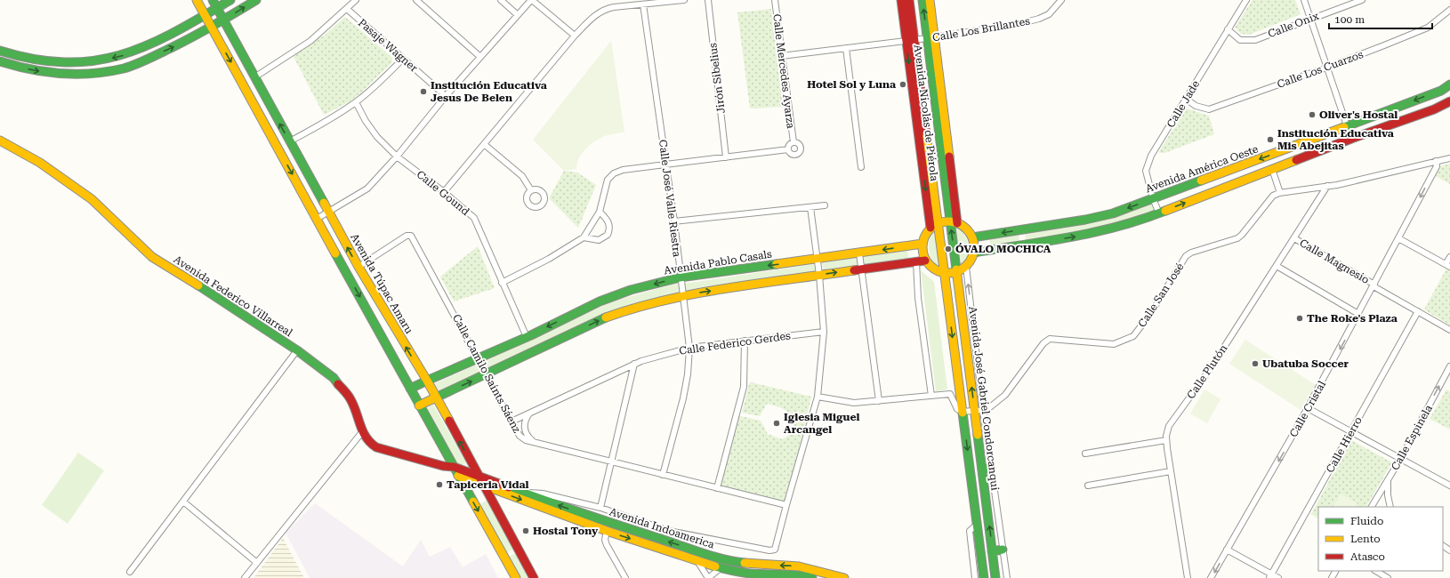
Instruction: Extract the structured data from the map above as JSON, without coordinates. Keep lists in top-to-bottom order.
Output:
{
  "streets": {
    "main road": [
      "Avenida Nicolás de Piérola",
      "Avenida América Oeste",
      "Avenida Pablo Casals",
      "Avenida Túpac Amaru",
      "Avenida Federico Villarreal",
      "Avenida José Gabriel Condorcanqui",
      "Avenida Indoamerica"
    ],
    "street": [
      "Calle Onix",
      "Calle Los Brillantes",
      "Pasaje Wagner",
      "Calle Los Cuarzos",
      "Calle Mercedes Ayarza",
      "Jirón Sibelius",
      "Calle Jade",
      "Calle Gound",
      "Calle José Valle Riestra",
      "Calle Magnesio",
      "Calle San José",
      "Calle Federico Gerdes",
      "Calle Plutón",
      "Calle Camilo Saints Sáenz",
      "Calle Cristal",
      "Calle Espinela",
      "Calle Hierro"
    ]
  },
  "crossings": [
    ["Calle Onix", "Calle Jade"],
    ["Calle Los Brillantes", "Calle Mercedes Ayarza"],
    ["Calle Los Brillantes", "Avenida Nicolás de Piérola"],
    ["Calle Los Cuarzos", "Calle Jade"],
    ["Calle Jade", "Avenida América Oeste"],
    ["Avenida Nicolás de Piérola", "Avenida José Gabriel Condorcanqui"],
    ["Calle Gound", "Avenida Pablo Casals"],
    ["Calle José Valle Riestra", "Avenida Pablo Casals"],
    ["Calle José Valle Riestra", "Calle Federico Gerdes"],
    ["Calle José Valle Riestra", "Calle Camilo Saints Sáenz"],
    ["Calle Magnesio", "Calle Plutón"],
    ["Calle Magnesio", "Calle Cristal"],
    ["Calle Magnesio", "Calle Hierro"],
    ["Avenida Pablo Casals", "Avenida Túpac Amaru"],
    ["Avenida Pablo Casals", "Calle Camilo Saints Sáenz"],
    ["Avenida Túpac Amaru", "Avenida Federico Villarreal"],
    ["Avenida Túpac Amaru", "Calle Camilo Saints Sáenz"],
    ["Avenida Túpac Amaru", "Avenida Indoamerica"],
    ["Calle San José", "Calle Plutón"],
    ["Calle San José", "Avenida José Gabriel Condorcanqui"],
    ["Calle San José", "Calle Cristal"],
    ["Avenida Federico Villarreal", "Avenida Indoamerica"],
    ["Calle Federico Gerdes", "Calle Camilo Saints Sáenz"]
  ],
  "one_way": ["Calle Cristal", "Calle Espinela"],
  "places": [
    "Hotel Sol y Luna",
    "Institución Educativa Jesus De Belen",
    "Oliver's Hostal",
    "Institución Educativa Mis Abejitas",
    "ÓVALO MOCHICA",
    "The Roke's Plaza",
    "Ubatuba Soccer",
    "Iglesia Miguel Arcangel",
    "Tapiceria Vidal",
    "Hostal Tony"
  ],
  "legend": ["Fluido", "Lento", "Atasco"],
  "scale_bar": "100 m"
}
